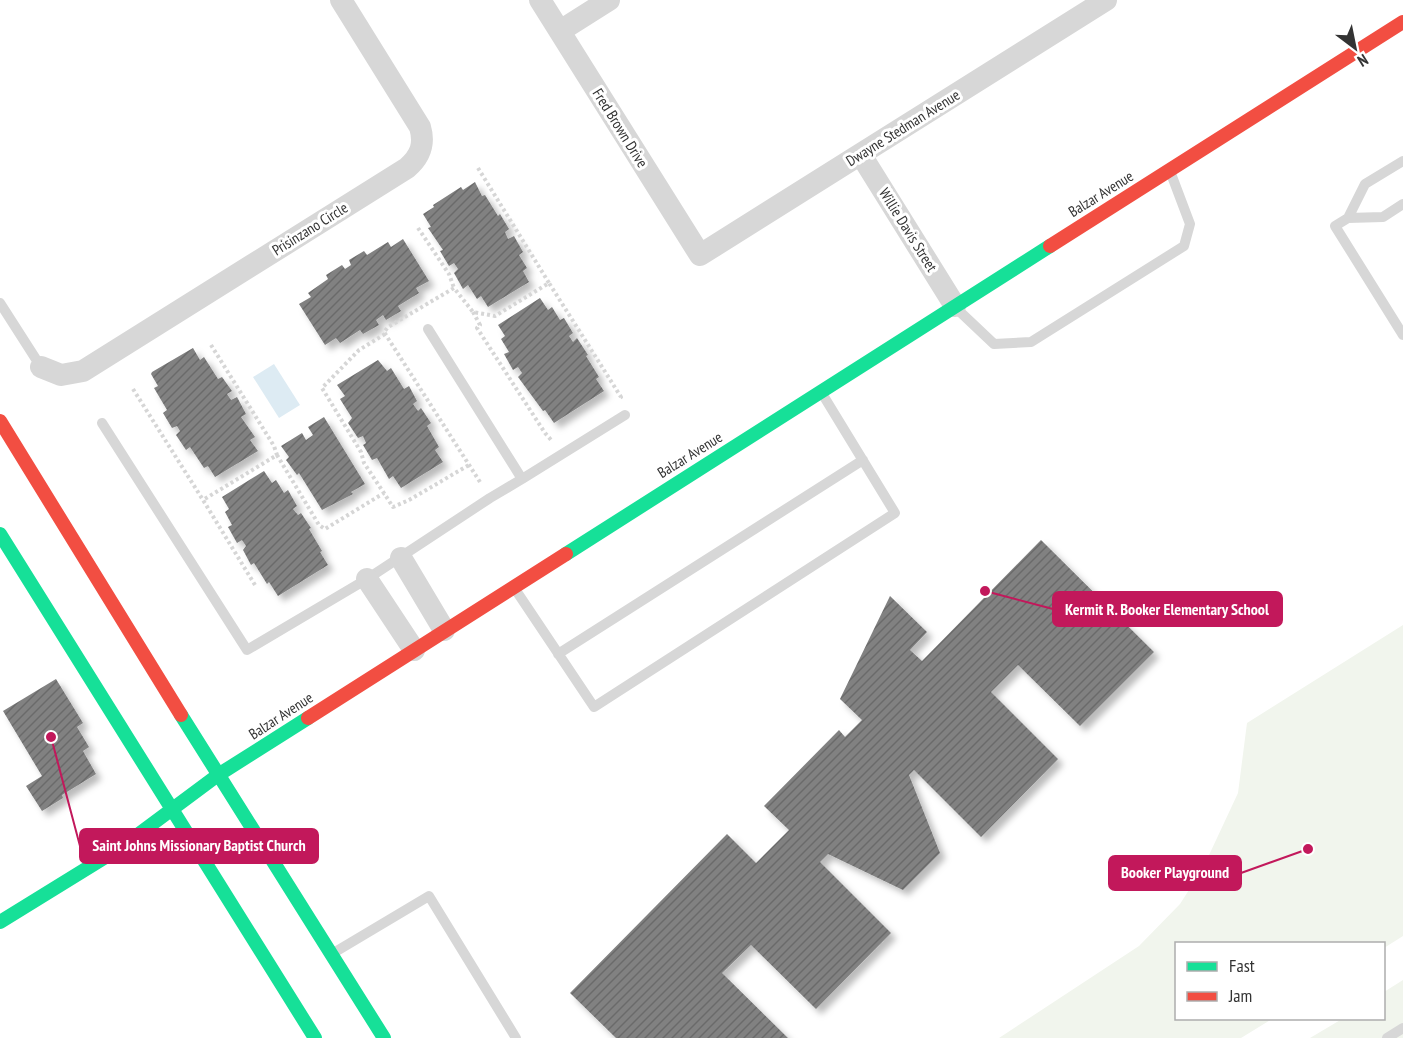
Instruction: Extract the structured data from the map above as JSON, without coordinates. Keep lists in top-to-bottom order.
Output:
{
  "streets": {
    "street": [
      "Fred Brown Drive",
      "Dwayne Stedman Avenue",
      "Balzar Avenue",
      "Prisinzano Circle",
      "Willie Davis Street"
    ]
  },
  "crossings": [
    ["Fred Brown Drive", "Dwayne Stedman Avenue"],
    ["Dwayne Stedman Avenue", "Willie Davis Street"],
    ["Balzar Avenue", "Willie Davis Street"]
  ],
  "places": ["Kermit R. Booker Elementary School", "Saint Johns Missionary Baptist Church", "Booker Playground"],
  "legend": ["Fast", "Jam"],
  "north": "bottom right"
}
